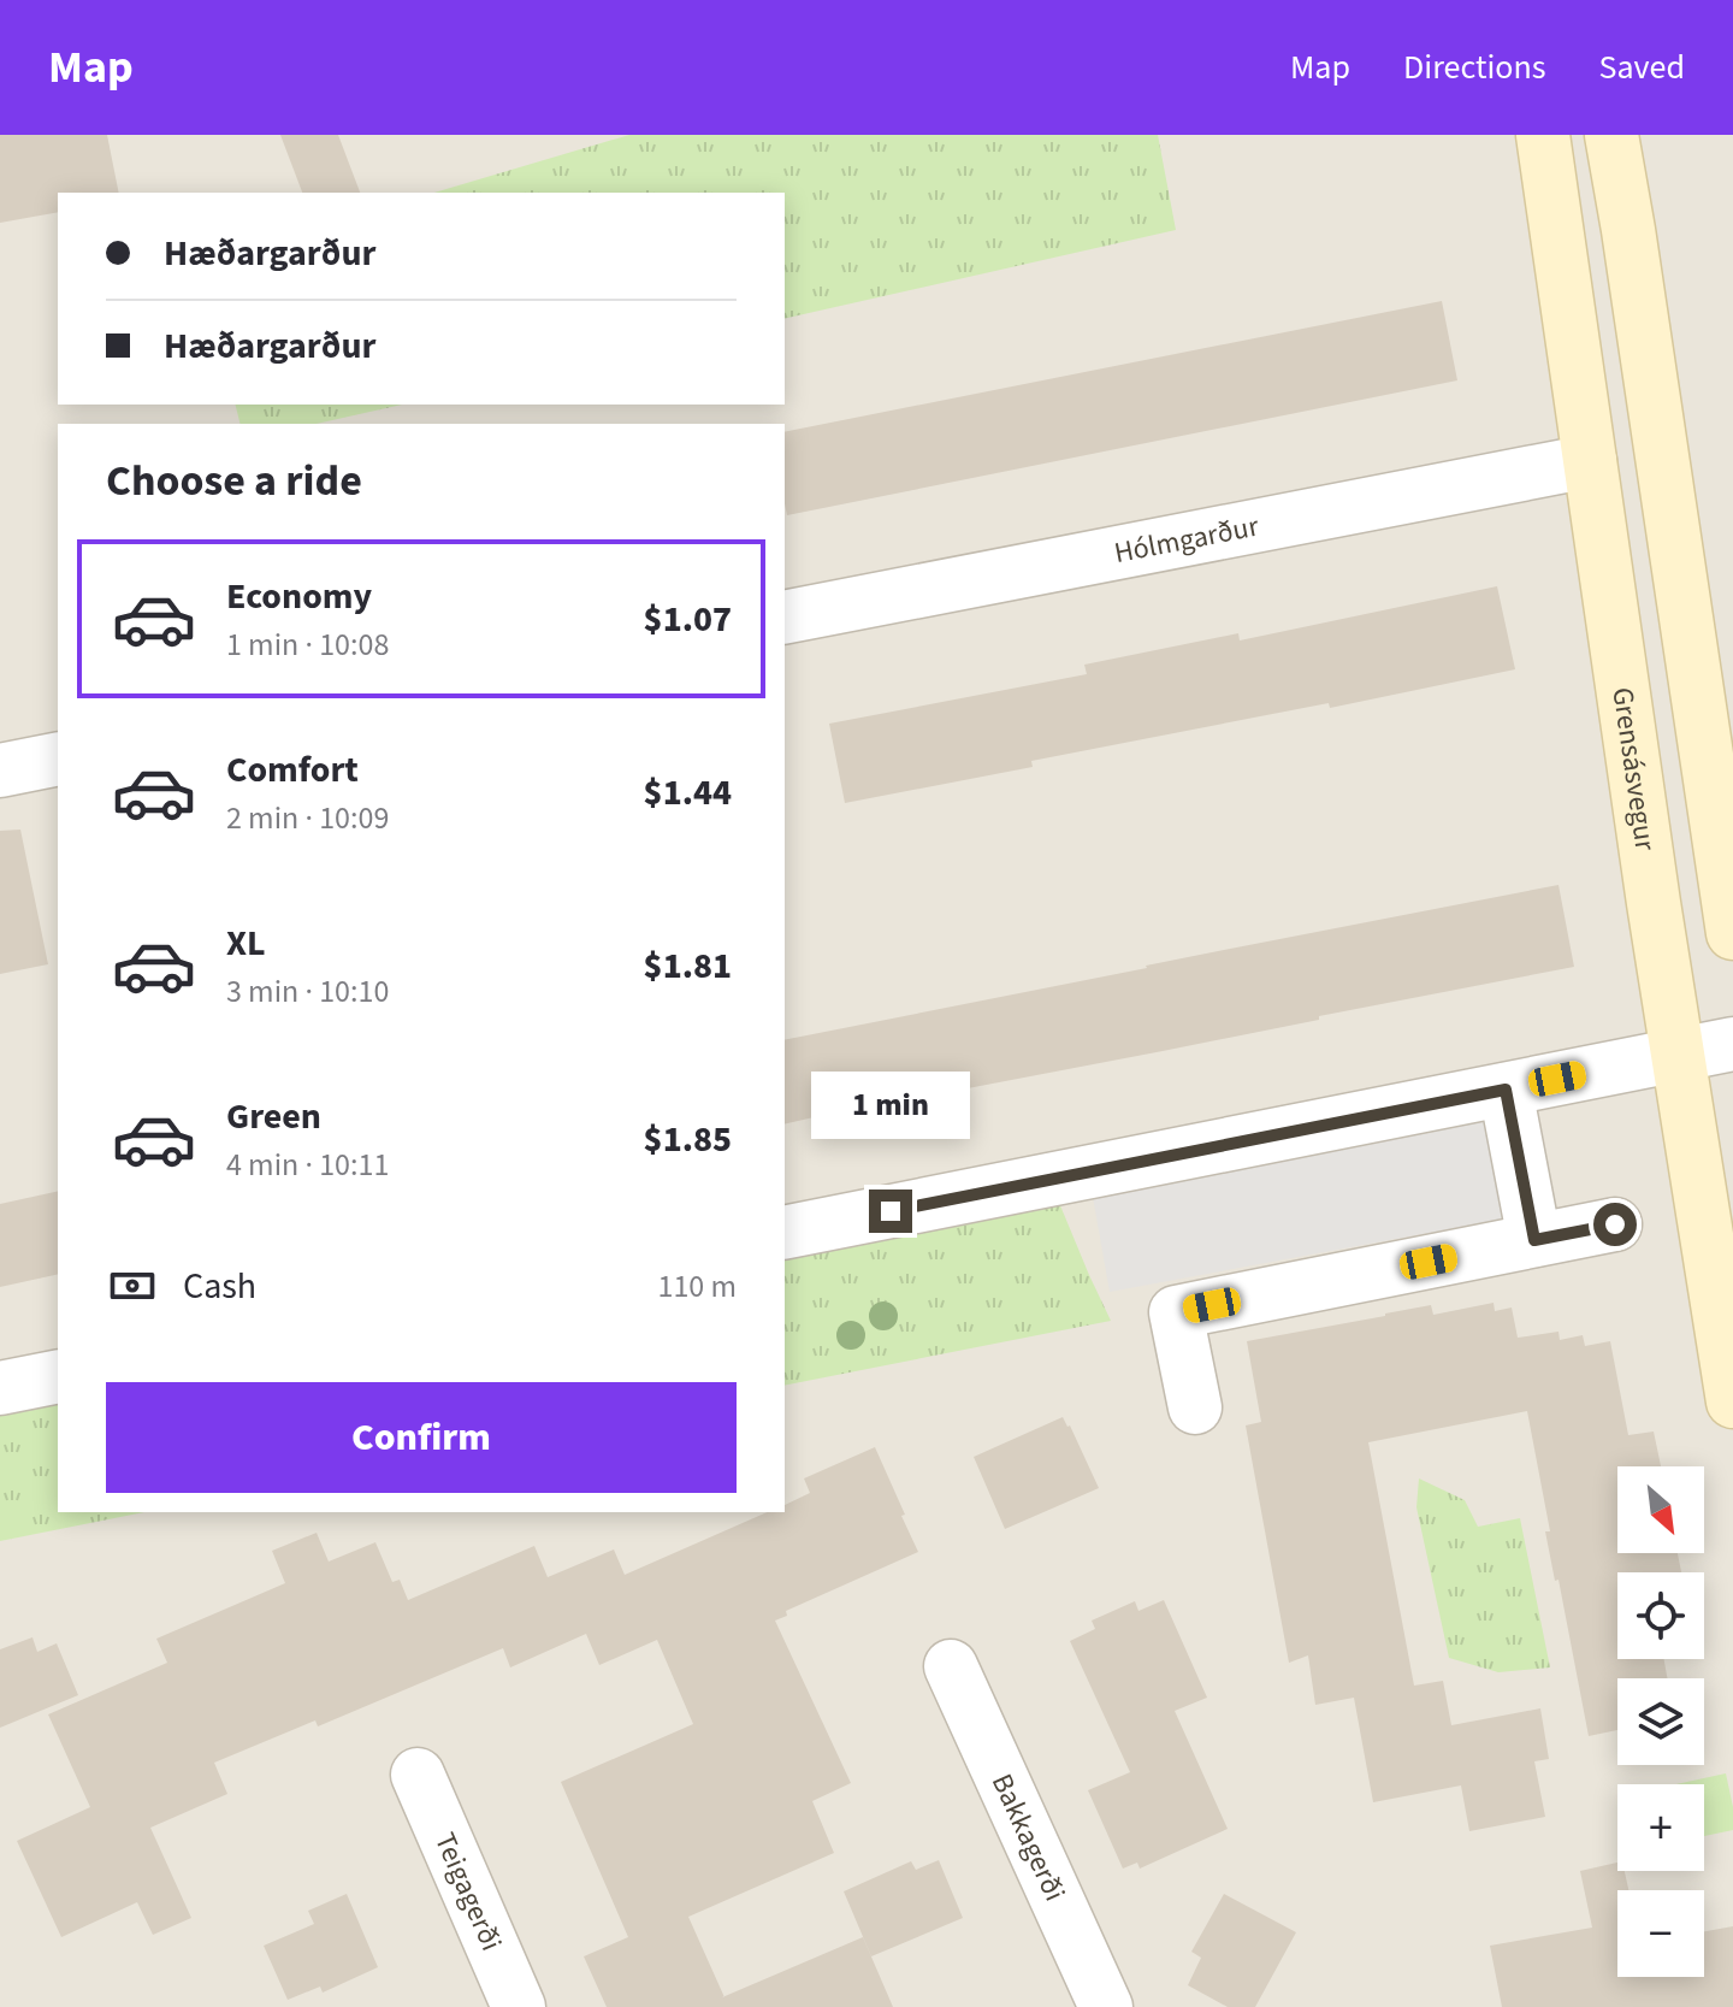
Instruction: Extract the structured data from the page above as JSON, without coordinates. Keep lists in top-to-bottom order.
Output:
{
  "streets": {
    "main road": ["Grensásvegur"],
    "street": ["Hólmgarður", "Bakkagerði", "Teigagerði"]
  },
  "crossings": [
    ["Hólmgarður", "Grensásvegur"]
  ],
  "north": "bottom right",
  "page": {
    "header": "Map",
    "nav": ["Map", "Directions", "Saved"],
    "banner": ["Hæðargarður", "Hæðargarður"],
    "heading": "Choose a ride",
    "list": [
      {
        "name": "Economy",
        "note": "1 min · 10:08",
        "value": "$1.07"
      },
      {
        "name": "Comfort",
        "note": "2 min · 10:09",
        "value": "$1.44"
      },
      {
        "name": "XL",
        "note": "3 min · 10:10",
        "value": "$1.81"
      },
      {
        "name": "Green",
        "note": "4 min · 10:11",
        "value": "$1.85"
      }
    ],
    "bubble": "1 min",
    "pay": ["Cash", "110 m"],
    "buttons": "Confirm",
    "map_buttons": ["+", "−"]
  }
}
